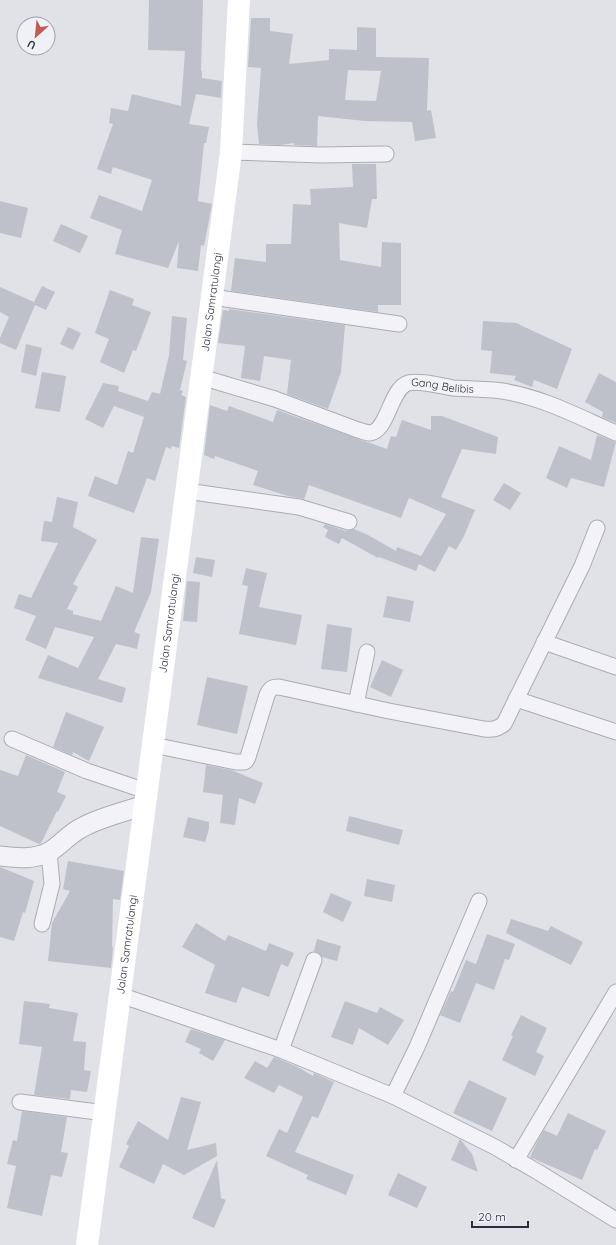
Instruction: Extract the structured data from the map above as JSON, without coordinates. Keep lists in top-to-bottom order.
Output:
{
  "streets": {
    "main road": ["Jalan Samratulangi"],
    "street": ["Gang Belibis"]
  },
  "crossings": [
    ["Jalan Samratulangi", "Gang Belibis"]
  ],
  "scale_bar": "20 m",
  "north": "bottom left"
}
